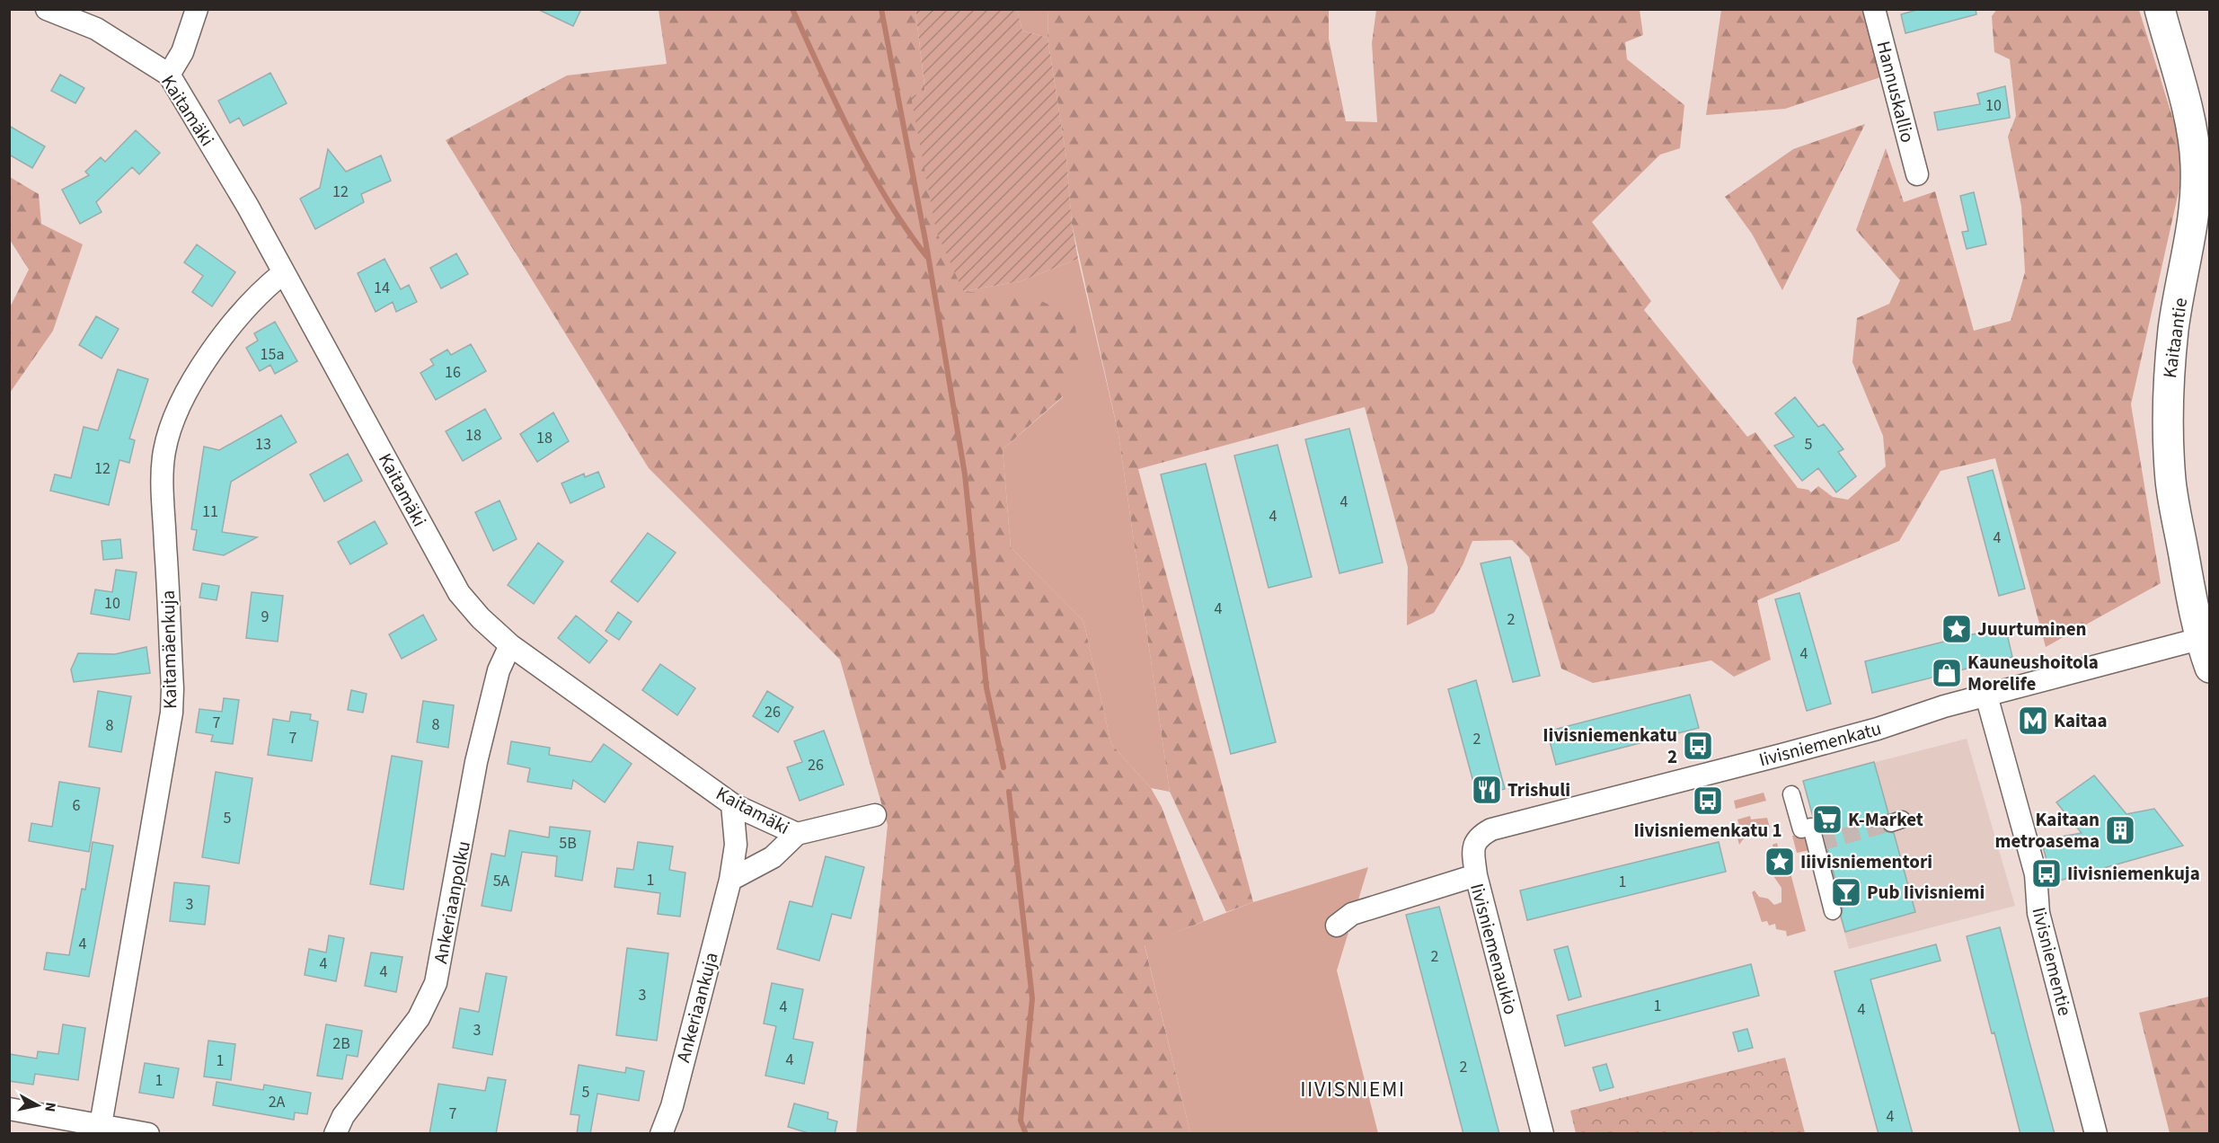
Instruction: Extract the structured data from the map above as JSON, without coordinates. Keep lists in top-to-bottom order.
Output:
{
  "streets": {
    "main road": ["Kaitaantie"],
    "street": [
      "Hannuskallio",
      "Kaitamäki",
      "Kaitamäenkuja",
      "Iivisniemenkatu",
      "Ankeriaanpolku",
      "Iivisniemenaukio",
      "Iivisniementie",
      "Ankeriaankuja"
    ]
  },
  "crossings": [
    ["Kaitamäki", "Kaitamäenkuja"],
    ["Kaitamäki", "Ankeriaanpolku"],
    ["Kaitamäki", "Ankeriaankuja"],
    ["Kaitaantie", "Iivisniemenkatu"],
    ["Iivisniemenkatu", "Iivisniemenaukio"],
    ["Iivisniemenkatu", "Iivisniementie"]
  ],
  "districts": ["IIVISNIEMI"],
  "places": {
    "place": ["Juurtuminen", "Iiivisniementori"],
    "shop": ["Kauneushoitola Morelife"],
    "metro station": ["Kaitaa"],
    "bus stop": ["Iivisniemenkatu 2", "Iivisniemenkatu 1", "Iivisniemenkuja"],
    "restaurant": ["Trishuli"],
    "supermarket": ["K-Market"],
    "building": ["Kaitaan metroasema"],
    "bar": ["Pub Iivisniemi"]
  },
  "house_numbers": [
    "10",
    "12",
    "14",
    "15a",
    "16",
    "18",
    "18",
    "13",
    "5",
    "12",
    "4",
    "11",
    "4",
    "4",
    "10",
    "4",
    "9",
    "2",
    "4",
    "26",
    "7",
    "8",
    "8",
    "7",
    "2",
    "26",
    "6",
    "5",
    "5B",
    "1",
    "5A",
    "1",
    "3",
    "4",
    "2",
    "4",
    "4",
    "3",
    "1",
    "4",
    "4",
    "3",
    "2B",
    "4",
    "1",
    "2",
    "1",
    "5",
    "2A",
    "7",
    "4"
  ],
  "north": "right"
}
